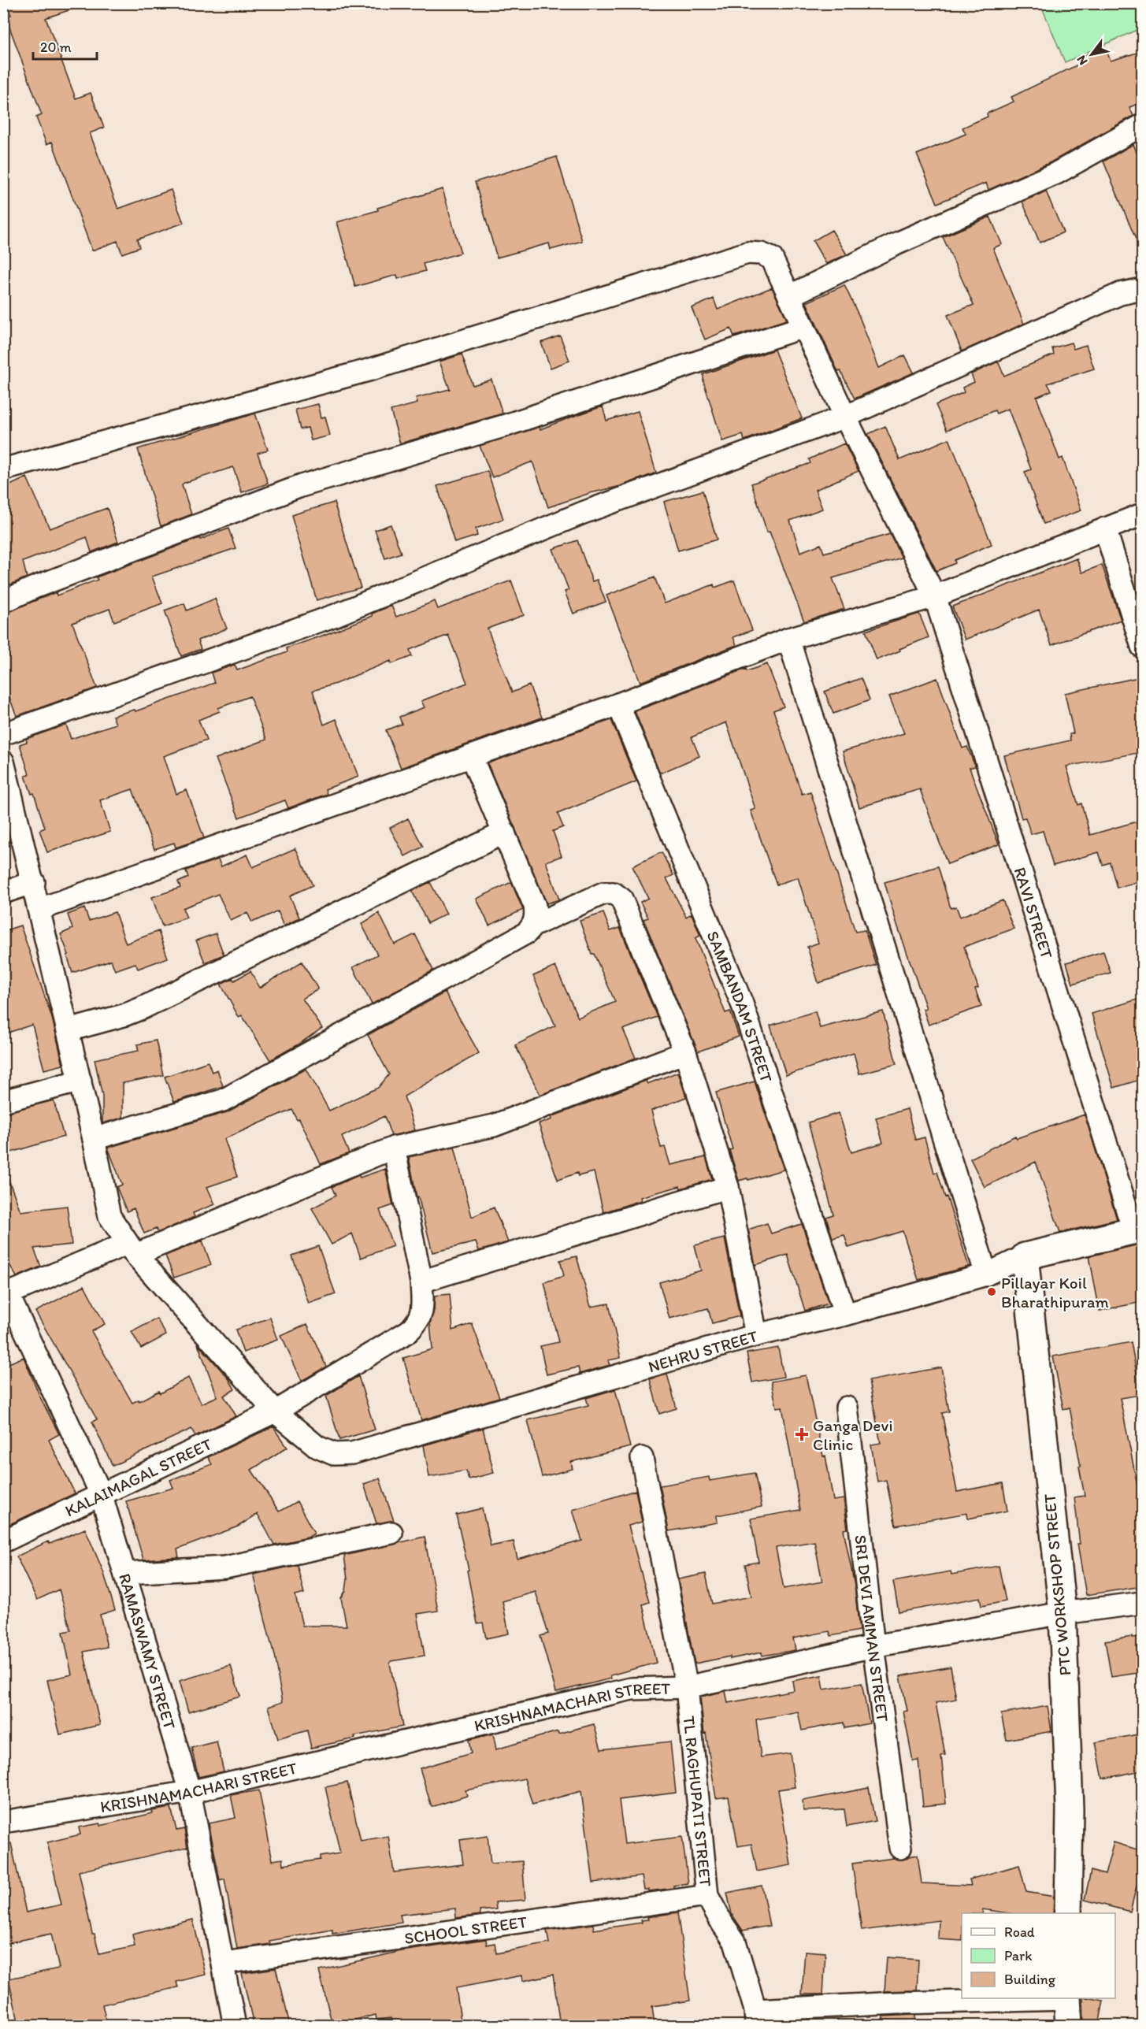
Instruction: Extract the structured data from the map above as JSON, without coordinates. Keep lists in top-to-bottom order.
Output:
{
  "streets": {
    "street": [
      "RAVI STREET",
      "SAMBANDAM STREET",
      "NEHRU STREET",
      "KALAIMAGAL STREET",
      "PTC WORKSHOP STREET",
      "SRI DEVI AMMAN STREET",
      "RAMASWAMY STREET",
      "KRISHNAMACHARI STREET",
      "TL RAGHUPATI STREET",
      "SCHOOL STREET"
    ]
  },
  "crossings": [
    ["RAVI STREET", "NEHRU STREET"],
    ["SAMBANDAM STREET", "NEHRU STREET"],
    ["NEHRU STREET", "KALAIMAGAL STREET"],
    ["NEHRU STREET", "PTC WORKSHOP STREET"],
    ["KALAIMAGAL STREET", "RAMASWAMY STREET"],
    ["PTC WORKSHOP STREET", "KRISHNAMACHARI STREET"],
    ["SRI DEVI AMMAN STREET", "KRISHNAMACHARI STREET"],
    ["RAMASWAMY STREET", "KRISHNAMACHARI STREET"],
    ["RAMASWAMY STREET", "SCHOOL STREET"],
    ["KRISHNAMACHARI STREET", "TL RAGHUPATI STREET"],
    ["TL RAGHUPATI STREET", "SCHOOL STREET"]
  ],
  "places": {
    "other": ["Pillayar Koil Bharathipuram"],
    "health": ["Ganga Devi Clinic"]
  },
  "legend": ["Road", "Park", "Building"],
  "scale_bar": "20 m",
  "north": "bottom left"
}
